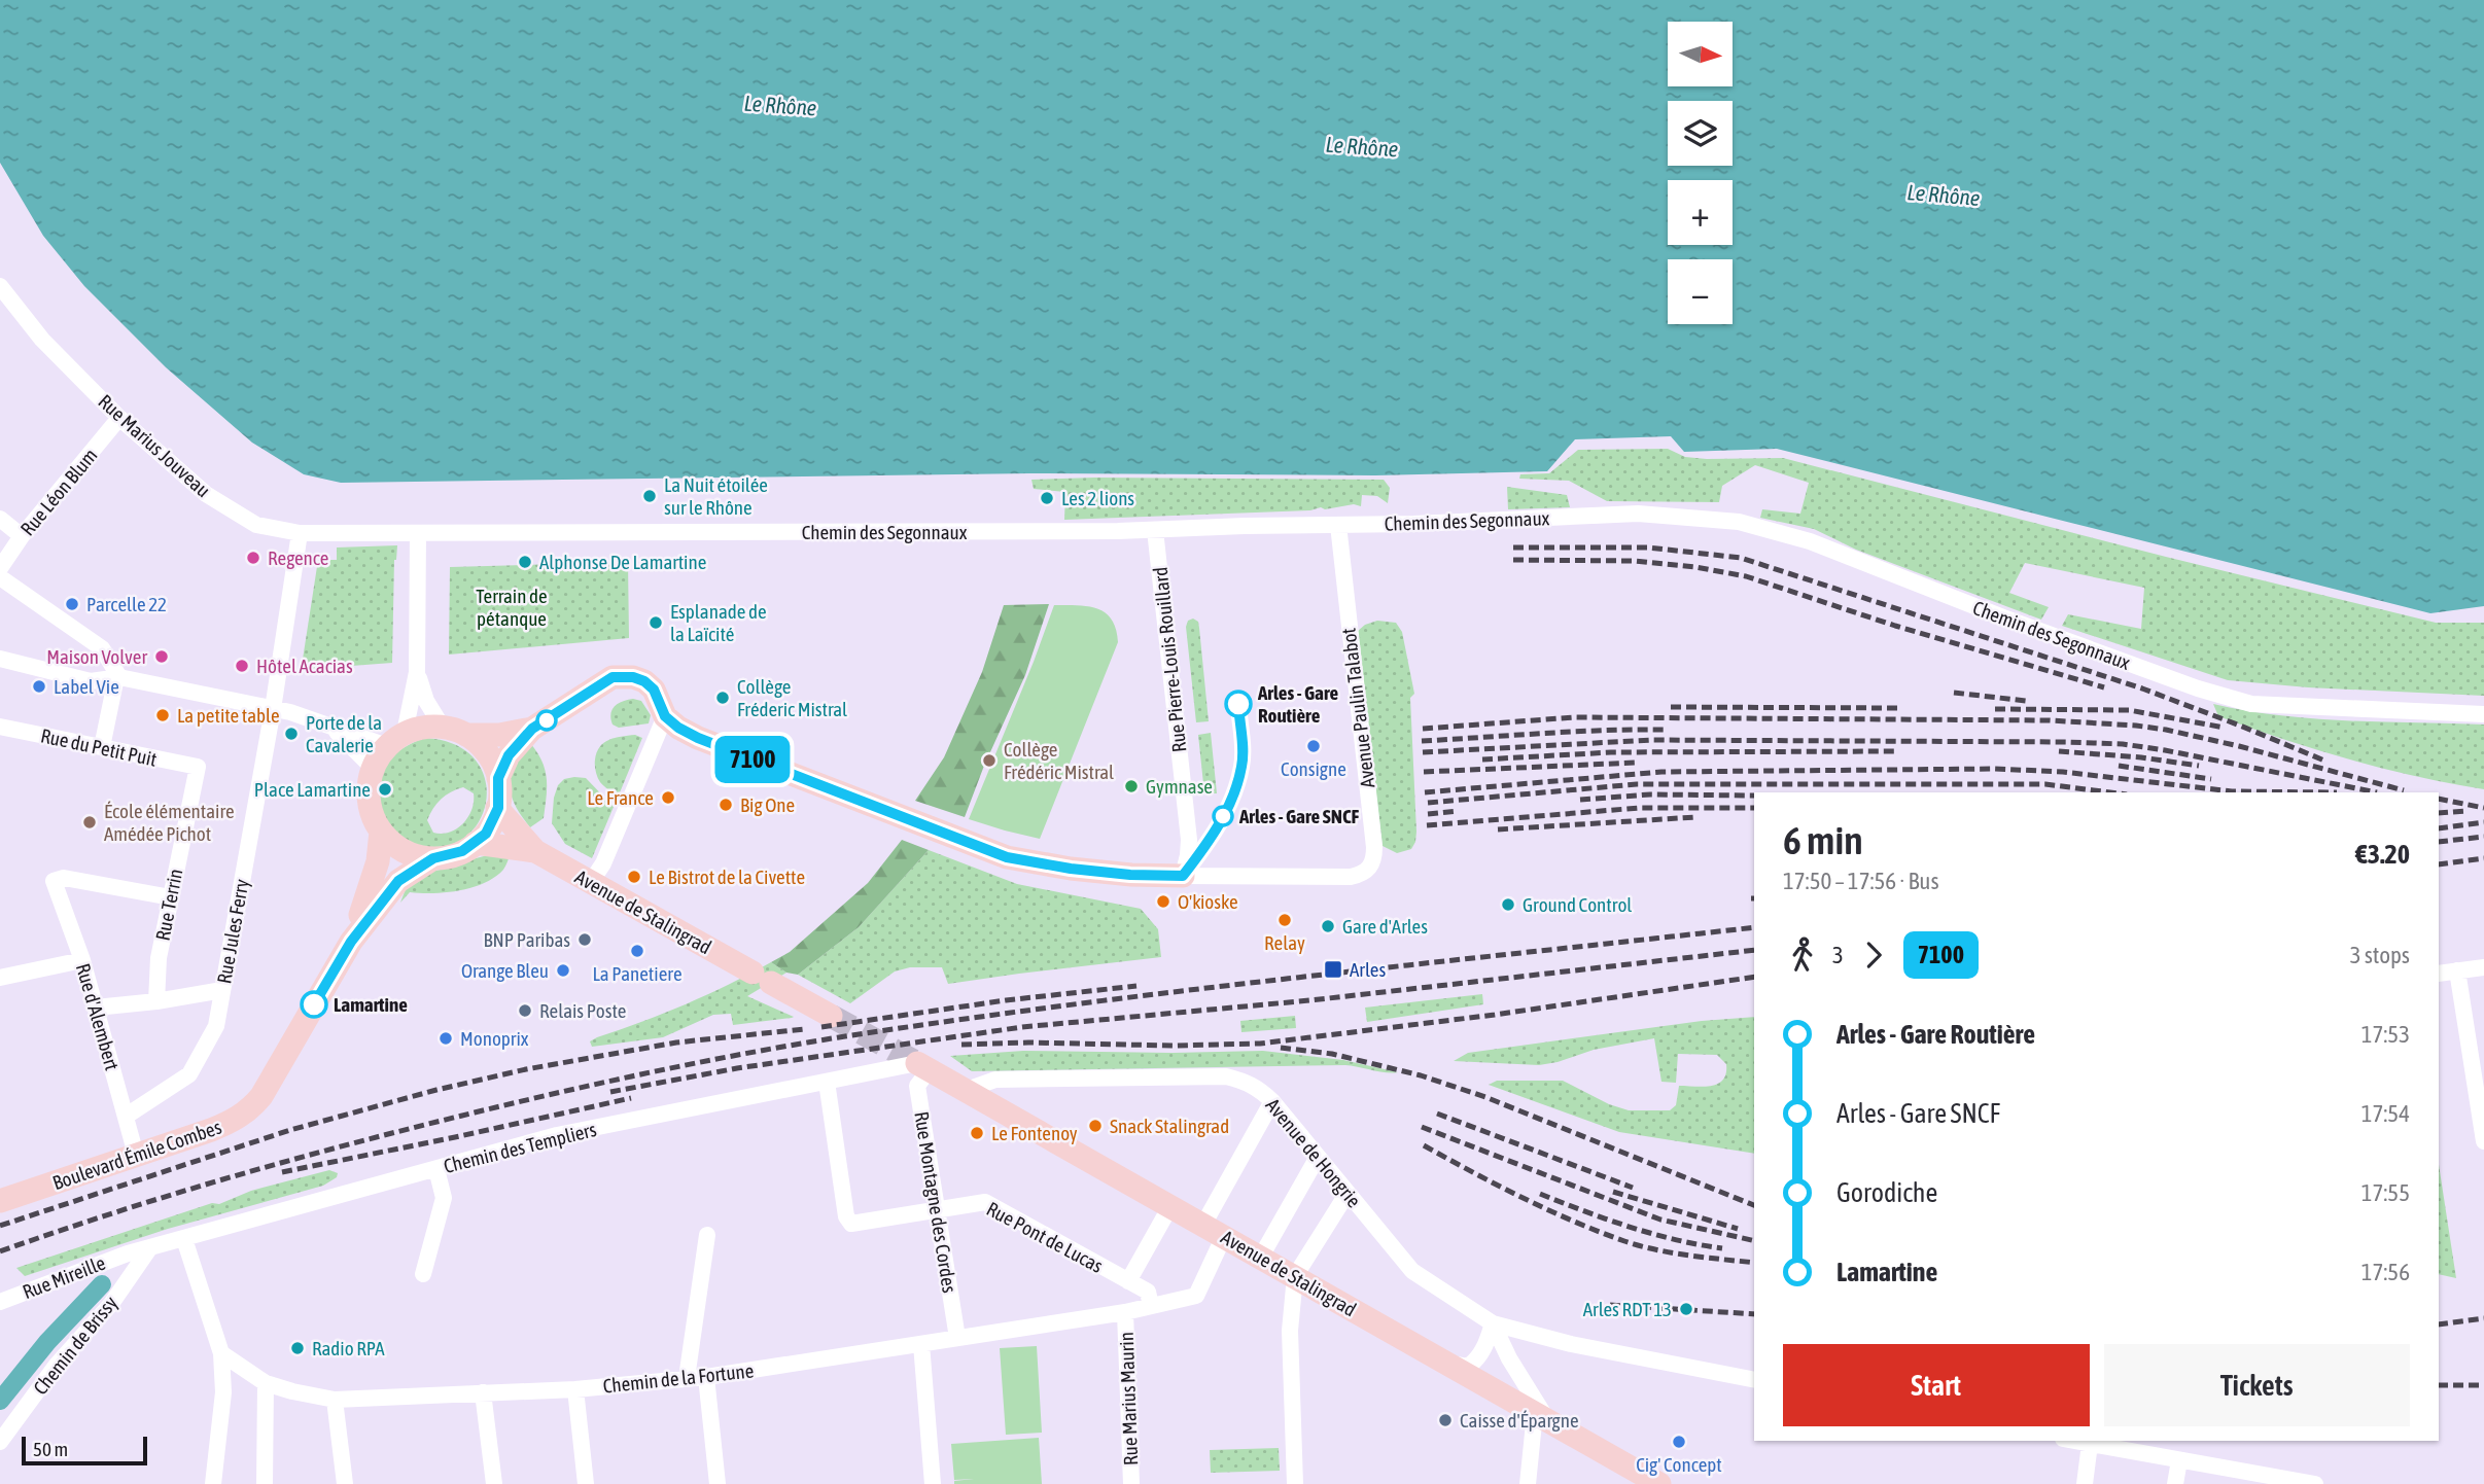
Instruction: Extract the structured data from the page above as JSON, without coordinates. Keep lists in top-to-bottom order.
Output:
{
  "streets": {
    "main road": ["Avenue Paulin Talabot", "Avenue de Stalingrad", "Boulevard Émile Combes"],
    "street": [
      "Rue Marius Jouveau",
      "Rue Léon Blum",
      "Chemin des Segonnaux",
      "Rue Pierre-Louis Rouillard",
      "Rue du Petit Puit",
      "Rue Terrin",
      "Rue Jules Ferry",
      "Rue d'Alembert",
      "Chemin des Templiers",
      "Avenue de Hongrie",
      "Rue Montagne des Cordes",
      "Rue Pont de Lucas",
      "Rue Mireille",
      "Chemin de Brissy",
      "Chemin de la Fortune",
      "Rue Marius Maurin"
    ]
  },
  "crossings": [
    ["Rue Marius Jouveau", "Rue Léon Blum"],
    ["Rue Marius Jouveau", "Chemin des Segonnaux"],
    ["Chemin des Segonnaux", "Rue Pierre-Louis Rouillard"],
    ["Chemin des Segonnaux", "Avenue Paulin Talabot"],
    ["Rue Pierre-Louis Rouillard", "Avenue Paulin Talabot"],
    ["Avenue Paulin Talabot", "Avenue de Stalingrad"],
    ["Avenue Paulin Talabot", "Boulevard Émile Combes"],
    ["Rue du Petit Puit", "Rue Terrin"],
    ["Rue Terrin", "Rue d'Alembert"],
    ["Avenue de Stalingrad", "Chemin des Templiers"],
    ["Avenue de Stalingrad", "Avenue de Hongrie"],
    ["Avenue de Stalingrad", "Boulevard Émile Combes"],
    ["Avenue de Stalingrad", "Rue Montagne des Cordes"],
    ["Avenue de Stalingrad", "Chemin de la Fortune"],
    ["Rue Jules Ferry", "Rue d'Alembert"],
    ["Rue d'Alembert", "Boulevard Émile Combes"],
    ["Chemin des Templiers", "Rue Montagne des Cordes"],
    ["Chemin des Templiers", "Rue Pont de Lucas"],
    ["Chemin des Templiers", "Rue Mireille"],
    ["Chemin des Templiers", "Chemin de Brissy"],
    ["Rue Montagne des Cordes", "Rue Pont de Lucas"],
    ["Rue Montagne des Cordes", "Chemin de la Fortune"],
    ["Rue Pont de Lucas", "Chemin de la Fortune"],
    ["Chemin de la Fortune", "Rue Marius Maurin"]
  ],
  "water": ["Le Rhône"],
  "parks": ["Terrain de pétanque"],
  "places": {
    "other": [
      "La Nuit étoilée sur le Rhône",
      "Les 2 lions",
      "Regence",
      "Alphonse De Lamartine",
      "Parcelle 22",
      "Esplanade de la Laïcité",
      "Maison Volver",
      "Hôtel Acacias",
      "Label Vie",
      "Collège Fréderic Mistral",
      "Arles - Gare Routière",
      "La petite table",
      "Porte de la Cavalerie",
      "Consigne",
      "Collège Frédéric Mistral",
      "Gymnase",
      "Place Lamartine",
      "Le France",
      "Big One",
      "Arles - Gare SNCF",
      "École élémentaire Amédée Pichot",
      "Le Bistrot de la Civette",
      "O'kioske",
      "Ground Control",
      "Relay",
      "Gare d'Arles",
      "BNP Paribas",
      "La Panetiere",
      "Orange Bleu",
      "Lamartine",
      "Relais Poste",
      "Monoprix",
      "Snack Stalingrad",
      "Le Fontenoy",
      "Arles RDT 13",
      "Radio RPA",
      "Caisse d'Épargne",
      "Cig' Concept"
    ],
    "transit": ["Arles"]
  },
  "lines": ["bus line 7100"],
  "scale_bar": "50 m",
  "north": "right",
  "page": {
    "on_map": "7100",
    "map_buttons": ["+", "−"],
    "heading": ["6 min", "17:50 – 17:56 · Bus", "€3.20"],
    "legs": ["3", "7100", "3 stops"],
    "list": [
      {
        "name": "Arles - Gare Routière",
        "value": "17:53"
      },
      {
        "name": "Arles - Gare SNCF",
        "value": "17:54"
      },
      {
        "name": "Gorodiche",
        "value": "17:55"
      },
      {
        "name": "Lamartine",
        "value": "17:56"
      }
    ],
    "buttons": ["Start", "Tickets"],
    "scale": "50 m"
  }
}
